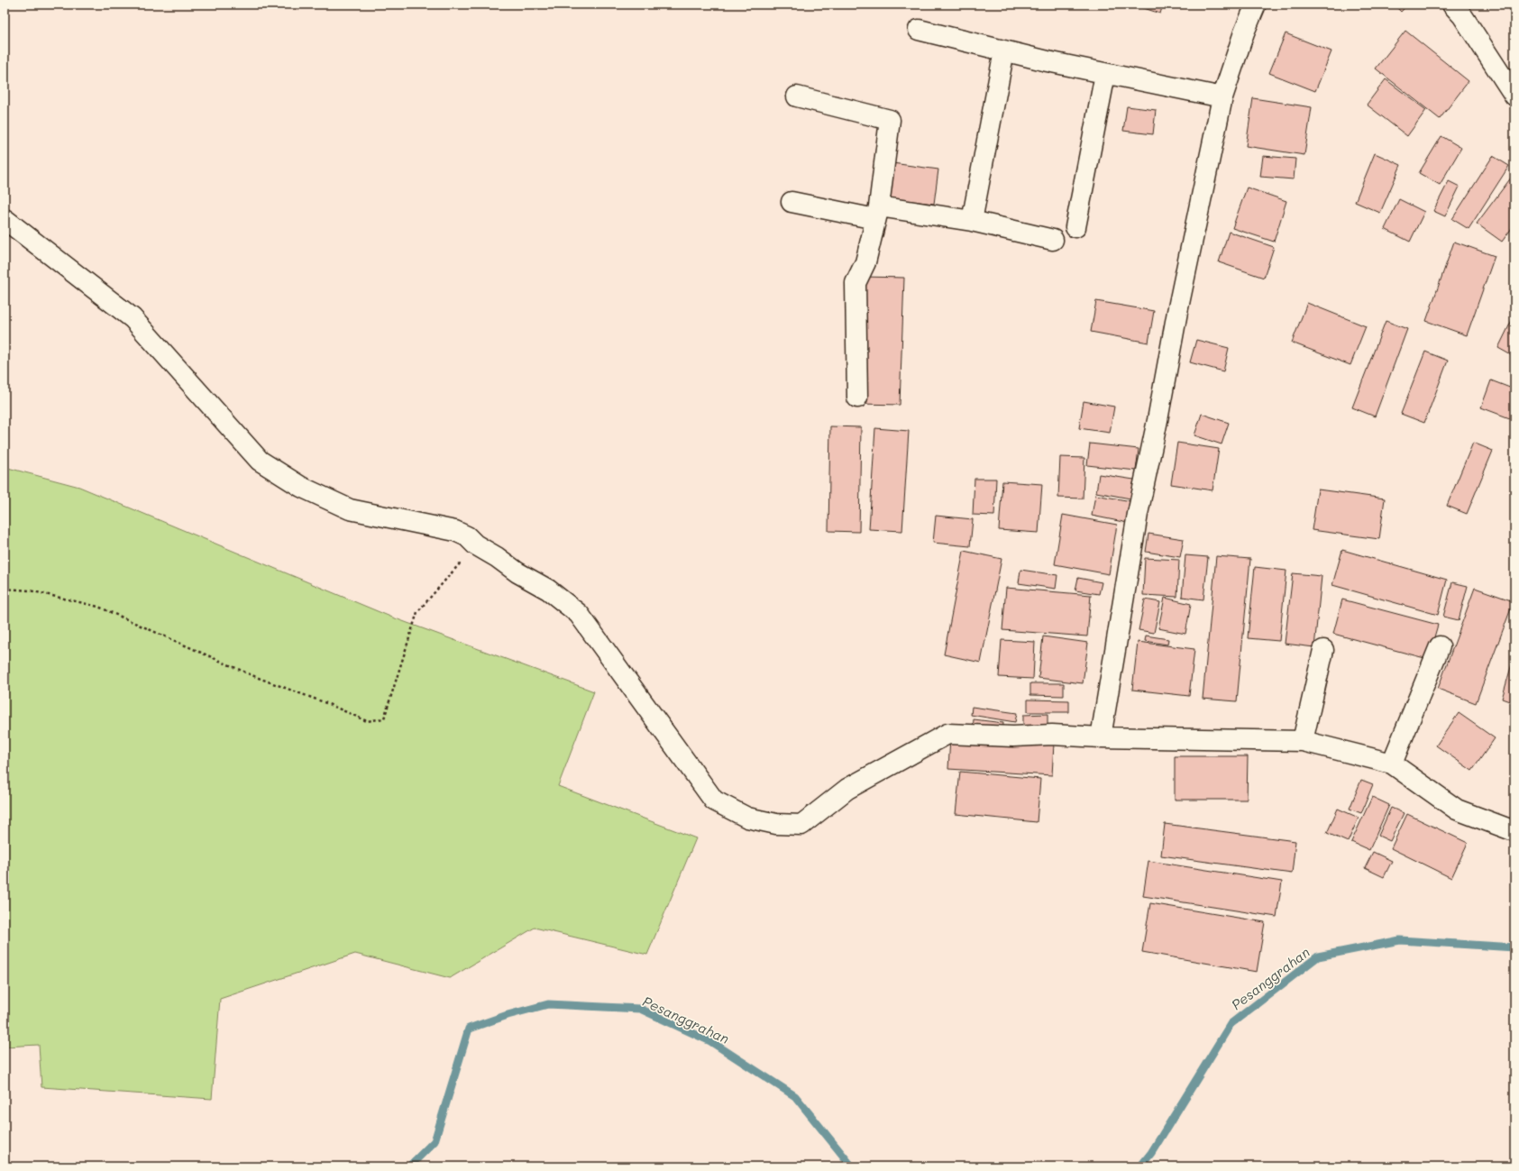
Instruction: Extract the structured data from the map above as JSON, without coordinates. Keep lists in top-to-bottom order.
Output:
{
  "water": ["Pesanggrahan"]
}
